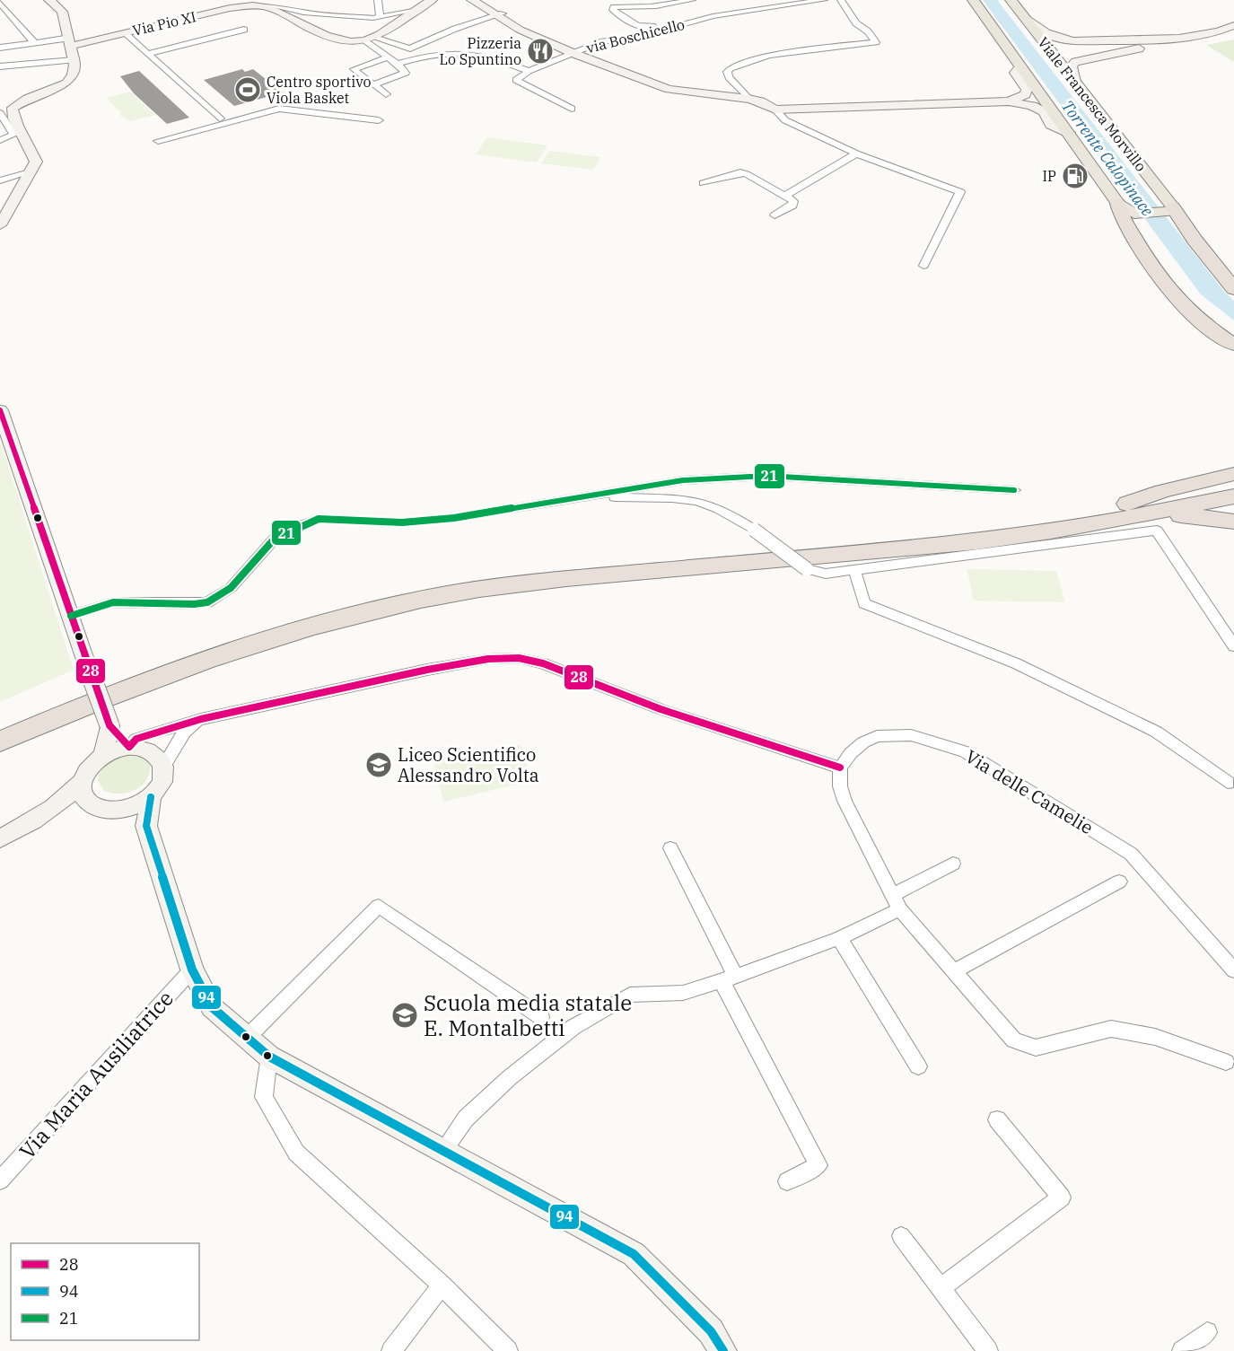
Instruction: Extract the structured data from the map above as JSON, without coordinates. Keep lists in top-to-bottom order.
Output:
{
  "streets": {
    "main road": ["Viale Francesca Morvillo"],
    "street": [
      "Via Pio XI",
      "via Boschicello",
      "Via delle Camelie",
      "Via Maria Ausiliatrice"
    ]
  },
  "water": ["Torrente Calopinace"],
  "places": {
    "restaurant": ["Pizzeria Lo Spuntino"],
    "sports": ["Centro sportivo Viola Basket"],
    "fuel station": ["IP"],
    "school or university": ["Liceo Scientifico Alessandro Volta", "Scuola media statale E. Montalbetti"]
  },
  "lines": ["transit line 28", "transit line 21", "transit line 94"],
  "legend": ["28", "94", "21"]
}
